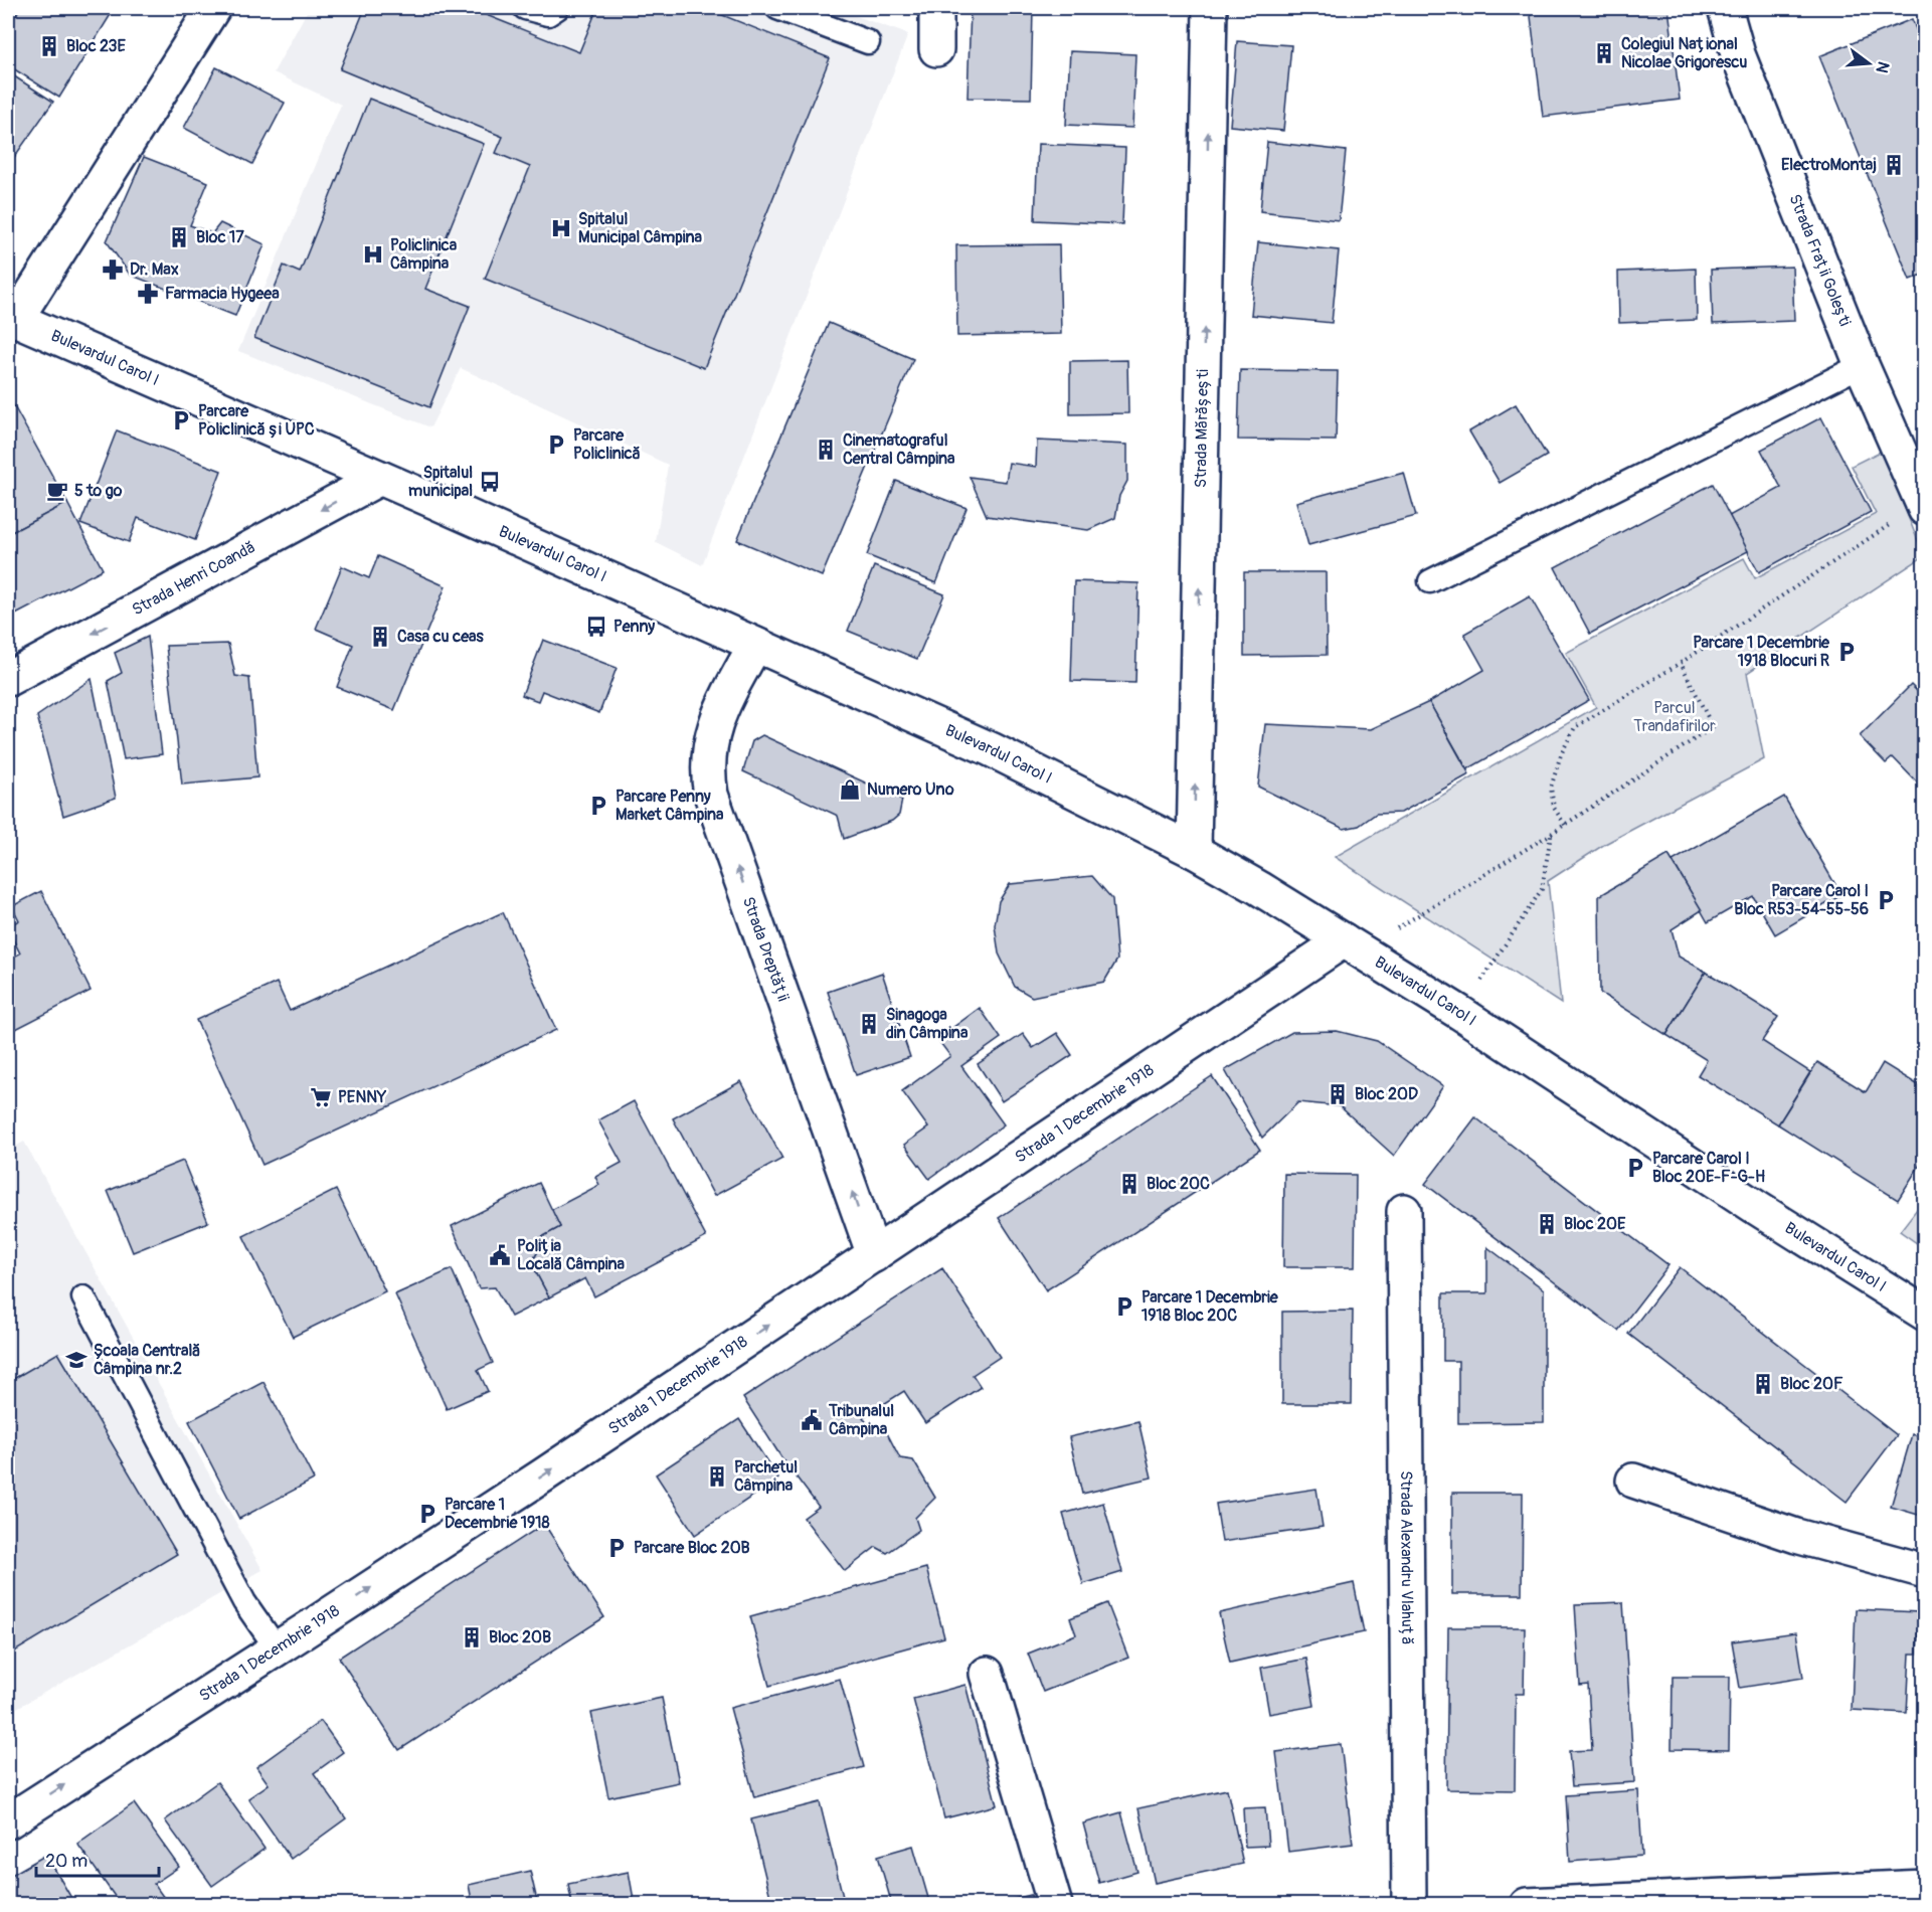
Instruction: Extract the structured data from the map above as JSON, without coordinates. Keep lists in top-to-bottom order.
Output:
{
  "streets": {
    "street": [
      "Strada Frații Golești",
      "Bulevardul Carol I",
      "Strada Mărășești",
      "Strada Henri Coandă",
      "Strada Dreptății",
      "Strada 1 Decembrie 1918",
      "Strada Alexandru Vlahuță"
    ]
  },
  "crossings": [
    ["Bulevardul Carol I", "Strada Mărășești"],
    ["Bulevardul Carol I", "Strada Henri Coandă"],
    ["Bulevardul Carol I", "Strada Dreptății"],
    ["Bulevardul Carol I", "Strada 1 Decembrie 1918"],
    ["Strada Dreptății", "Strada 1 Decembrie 1918"]
  ],
  "one_way": [
    "Strada Mărășești",
    "Strada Henri Coandă",
    "Strada Dreptății",
    "Strada 1 Decembrie 1918"
  ],
  "parks": ["Parcul Trandafirilor"],
  "places": {
    "building": [
      "Bloc 23E",
      "Colegiul Național Nicolae Grigorescu",
      "ElectroMontaj",
      "Bloc 17",
      "Cinematograful Central Câmpina",
      "Casa cu ceas",
      "Sinagoga din Câmpina",
      "Bloc 20D",
      "Bloc 20C",
      "Bloc 20E",
      "Bloc 20F",
      "Parchetul Câmpina",
      "Bloc 20B"
    ],
    "hospital": ["Spitalul Municipal Câmpina", "Policlinica Câmpina"],
    "pharmacy": ["Dr. Max", "Farmacia Hygeea"],
    "parking": [
      "Parcare Policlinică și UPC",
      "Parcare Policlinică",
      "Parcare 1 Decembrie 1918 Blocuri R",
      "Parcare Penny Market Câmpina",
      "Parcare Carol I Bloc R53-54-55-56",
      "Parcare Carol I Bloc 20E-F-G-H",
      "Parcare 1 Decembrie 1918 Bloc 20C",
      "Parcare 1 Decembrie 1918",
      "Parcare Bloc 20B"
    ],
    "bus stop": ["Spitalul municipal", "Penny"],
    "cafe": ["5 to go"],
    "shop": ["Numero Uno"],
    "supermarket": ["PENNY"],
    "public building": ["Poliția Locală Câmpina", "Tribunalul Câmpina"],
    "school or university": ["Școala Centrală Câmpina nr.2"]
  },
  "scale_bar": "20 m",
  "north": "right"
}
